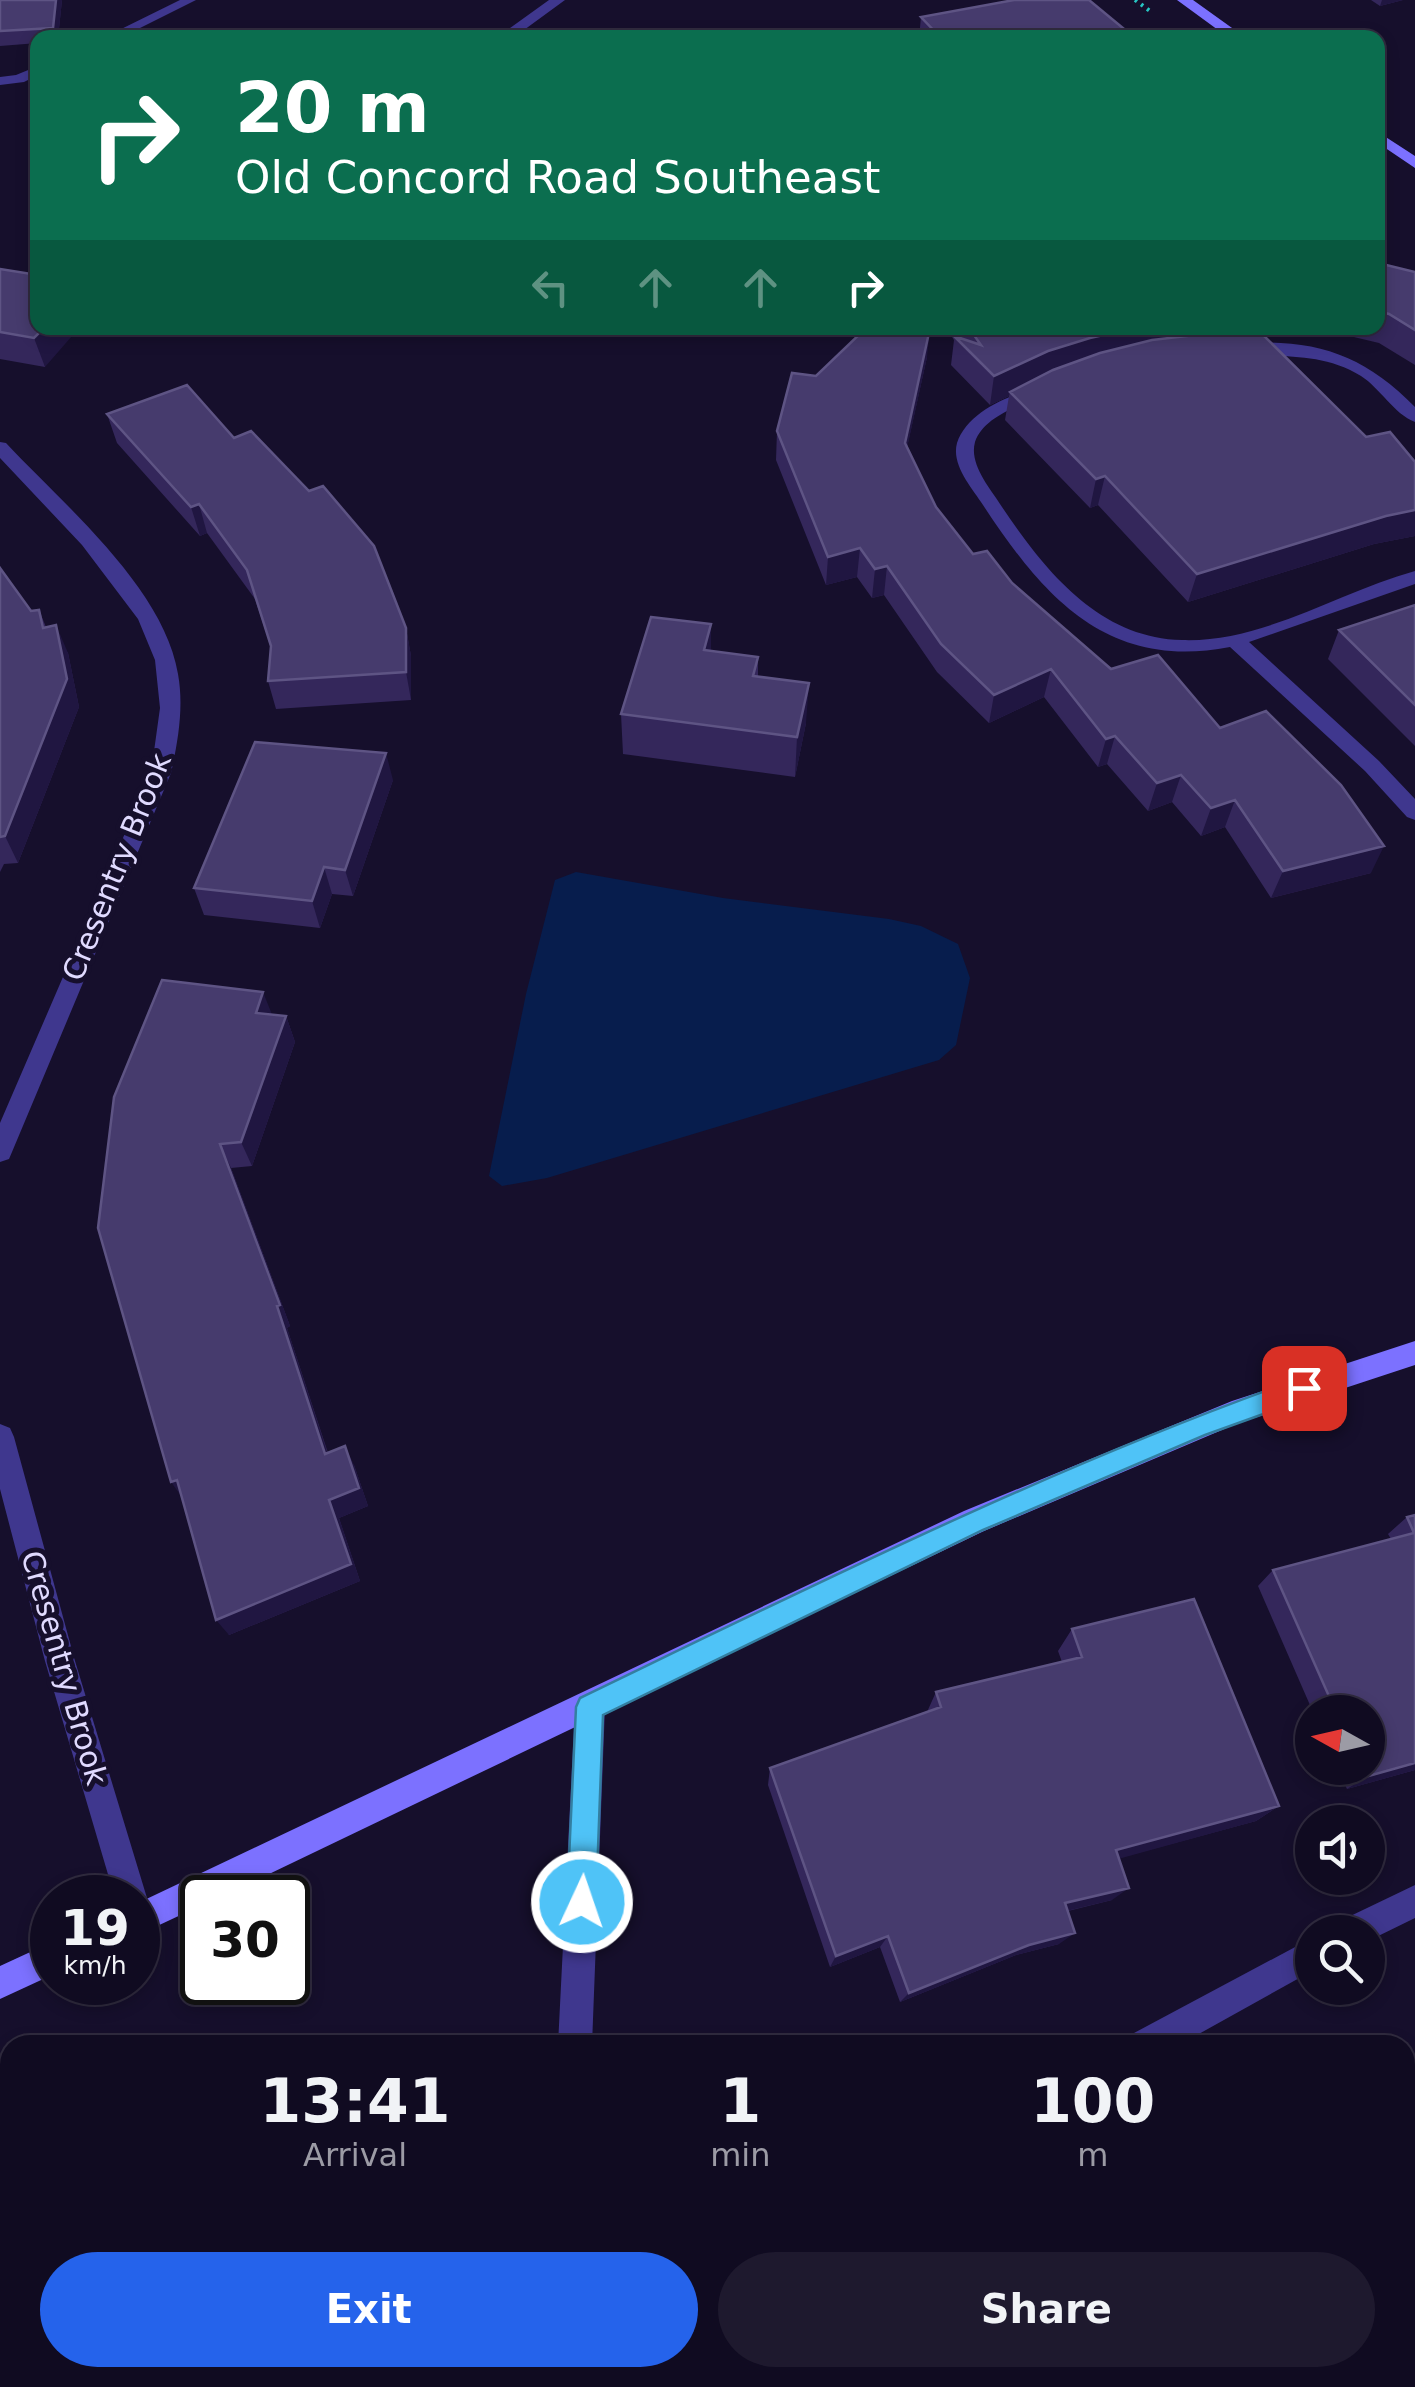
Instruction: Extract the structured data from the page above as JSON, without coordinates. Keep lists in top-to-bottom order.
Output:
{
  "streets": {
    "street": ["Cresentry Brook"]
  },
  "north": "left",
  "page": {
    "turn": ["20 m", "Old Concord Road Southeast"],
    "speed": "19 km/h",
    "limit": "30",
    "eta": [
      "13:41",
      "Arrival",
      "1",
      "min",
      "100",
      "m"
    ],
    "buttons": ["Exit", "Share"]
  }
}
